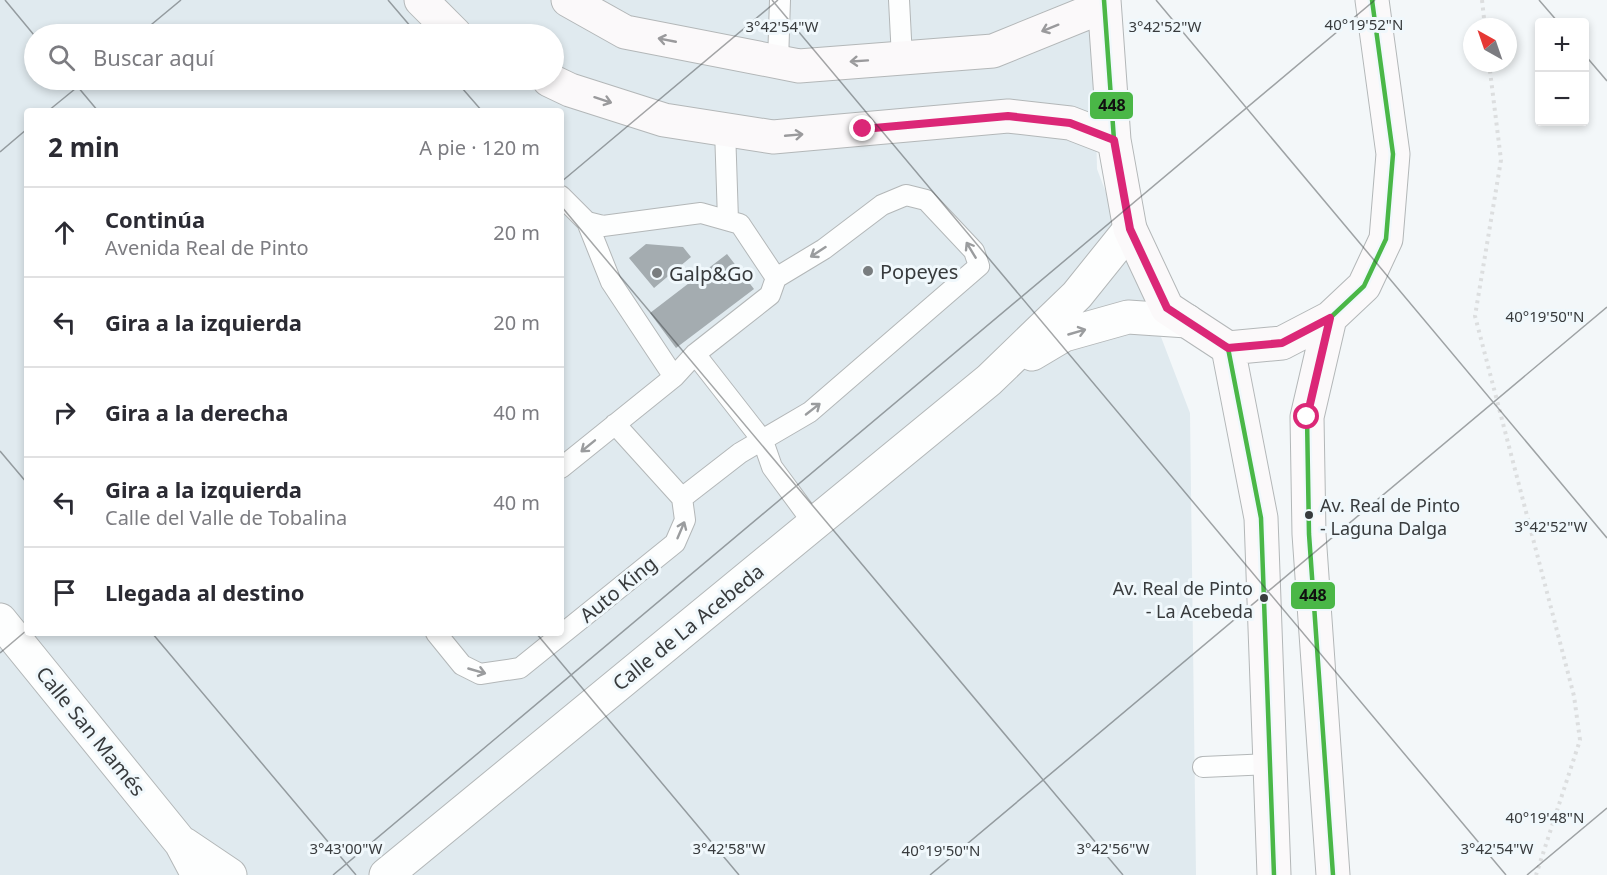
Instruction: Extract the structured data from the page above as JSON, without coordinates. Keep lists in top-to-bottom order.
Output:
{
  "streets": {
    "street": ["Calle de La Acebeda", "Calle San Mamés"],
    "lane": ["Auto King"]
  },
  "one_way": ["Auto King"],
  "places": [
    "Popeyes",
    "Galp&Go",
    "Av. Real de Pinto - Laguna Dalga",
    "Av. Real de Pinto - La Acebeda"
  ],
  "lines": ["transit line 448"],
  "north": "top left",
  "page": {
    "map_buttons": ["+", "−"],
    "search": "Buscar aquí",
    "heading": ["2 min", "A pie · 120 m"],
    "list": [
      ["Continúa", "Avenida Real de Pinto", "20 m"],
      ["Gira a la izquierda", "20 m"],
      ["Gira a la derecha", "40 m"],
      ["Gira a la izquierda", "Calle del Valle de Tobalina", "40 m"],
      "Llegada al destino"
    ]
  },
  "coordinates": [
    "40°19'52\"N",
    "3°42'54\"W",
    "3°42'52\"W",
    "40°19'50\"N",
    "40°19'48\"N",
    "3°43'00\"W",
    "3°42'58\"W",
    "3°42'56\"W"
  ]
}
